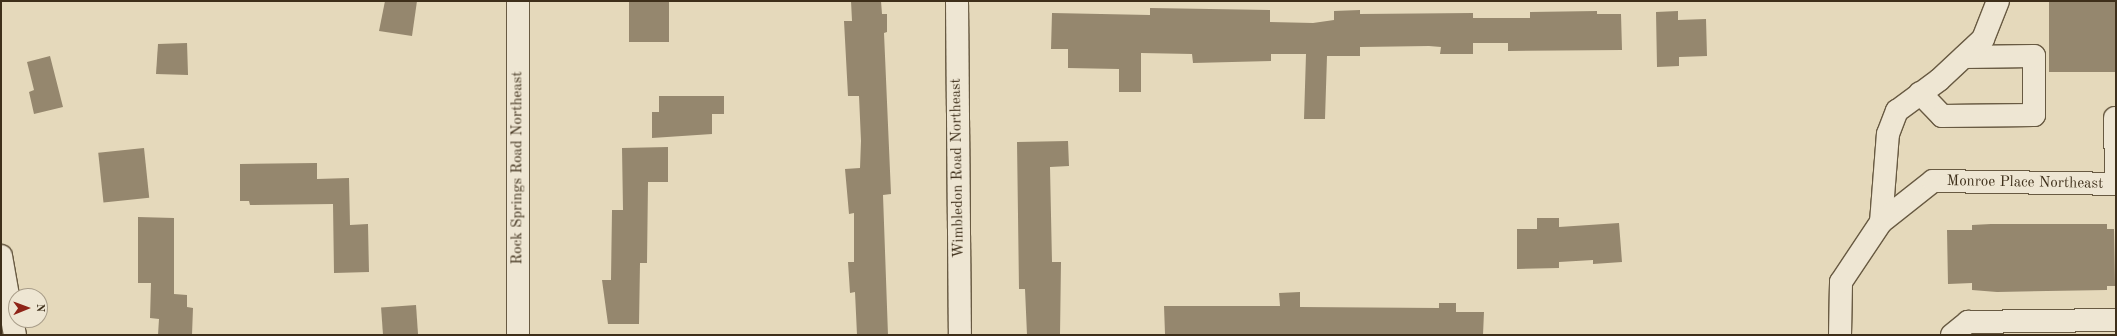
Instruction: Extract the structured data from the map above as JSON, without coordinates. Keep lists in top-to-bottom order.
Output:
{
  "streets": {
    "street": ["Rock Springs Road Northeast", "Wimbledon Road Northeast", "Monroe Place Northeast"]
  },
  "north": "right"
}
